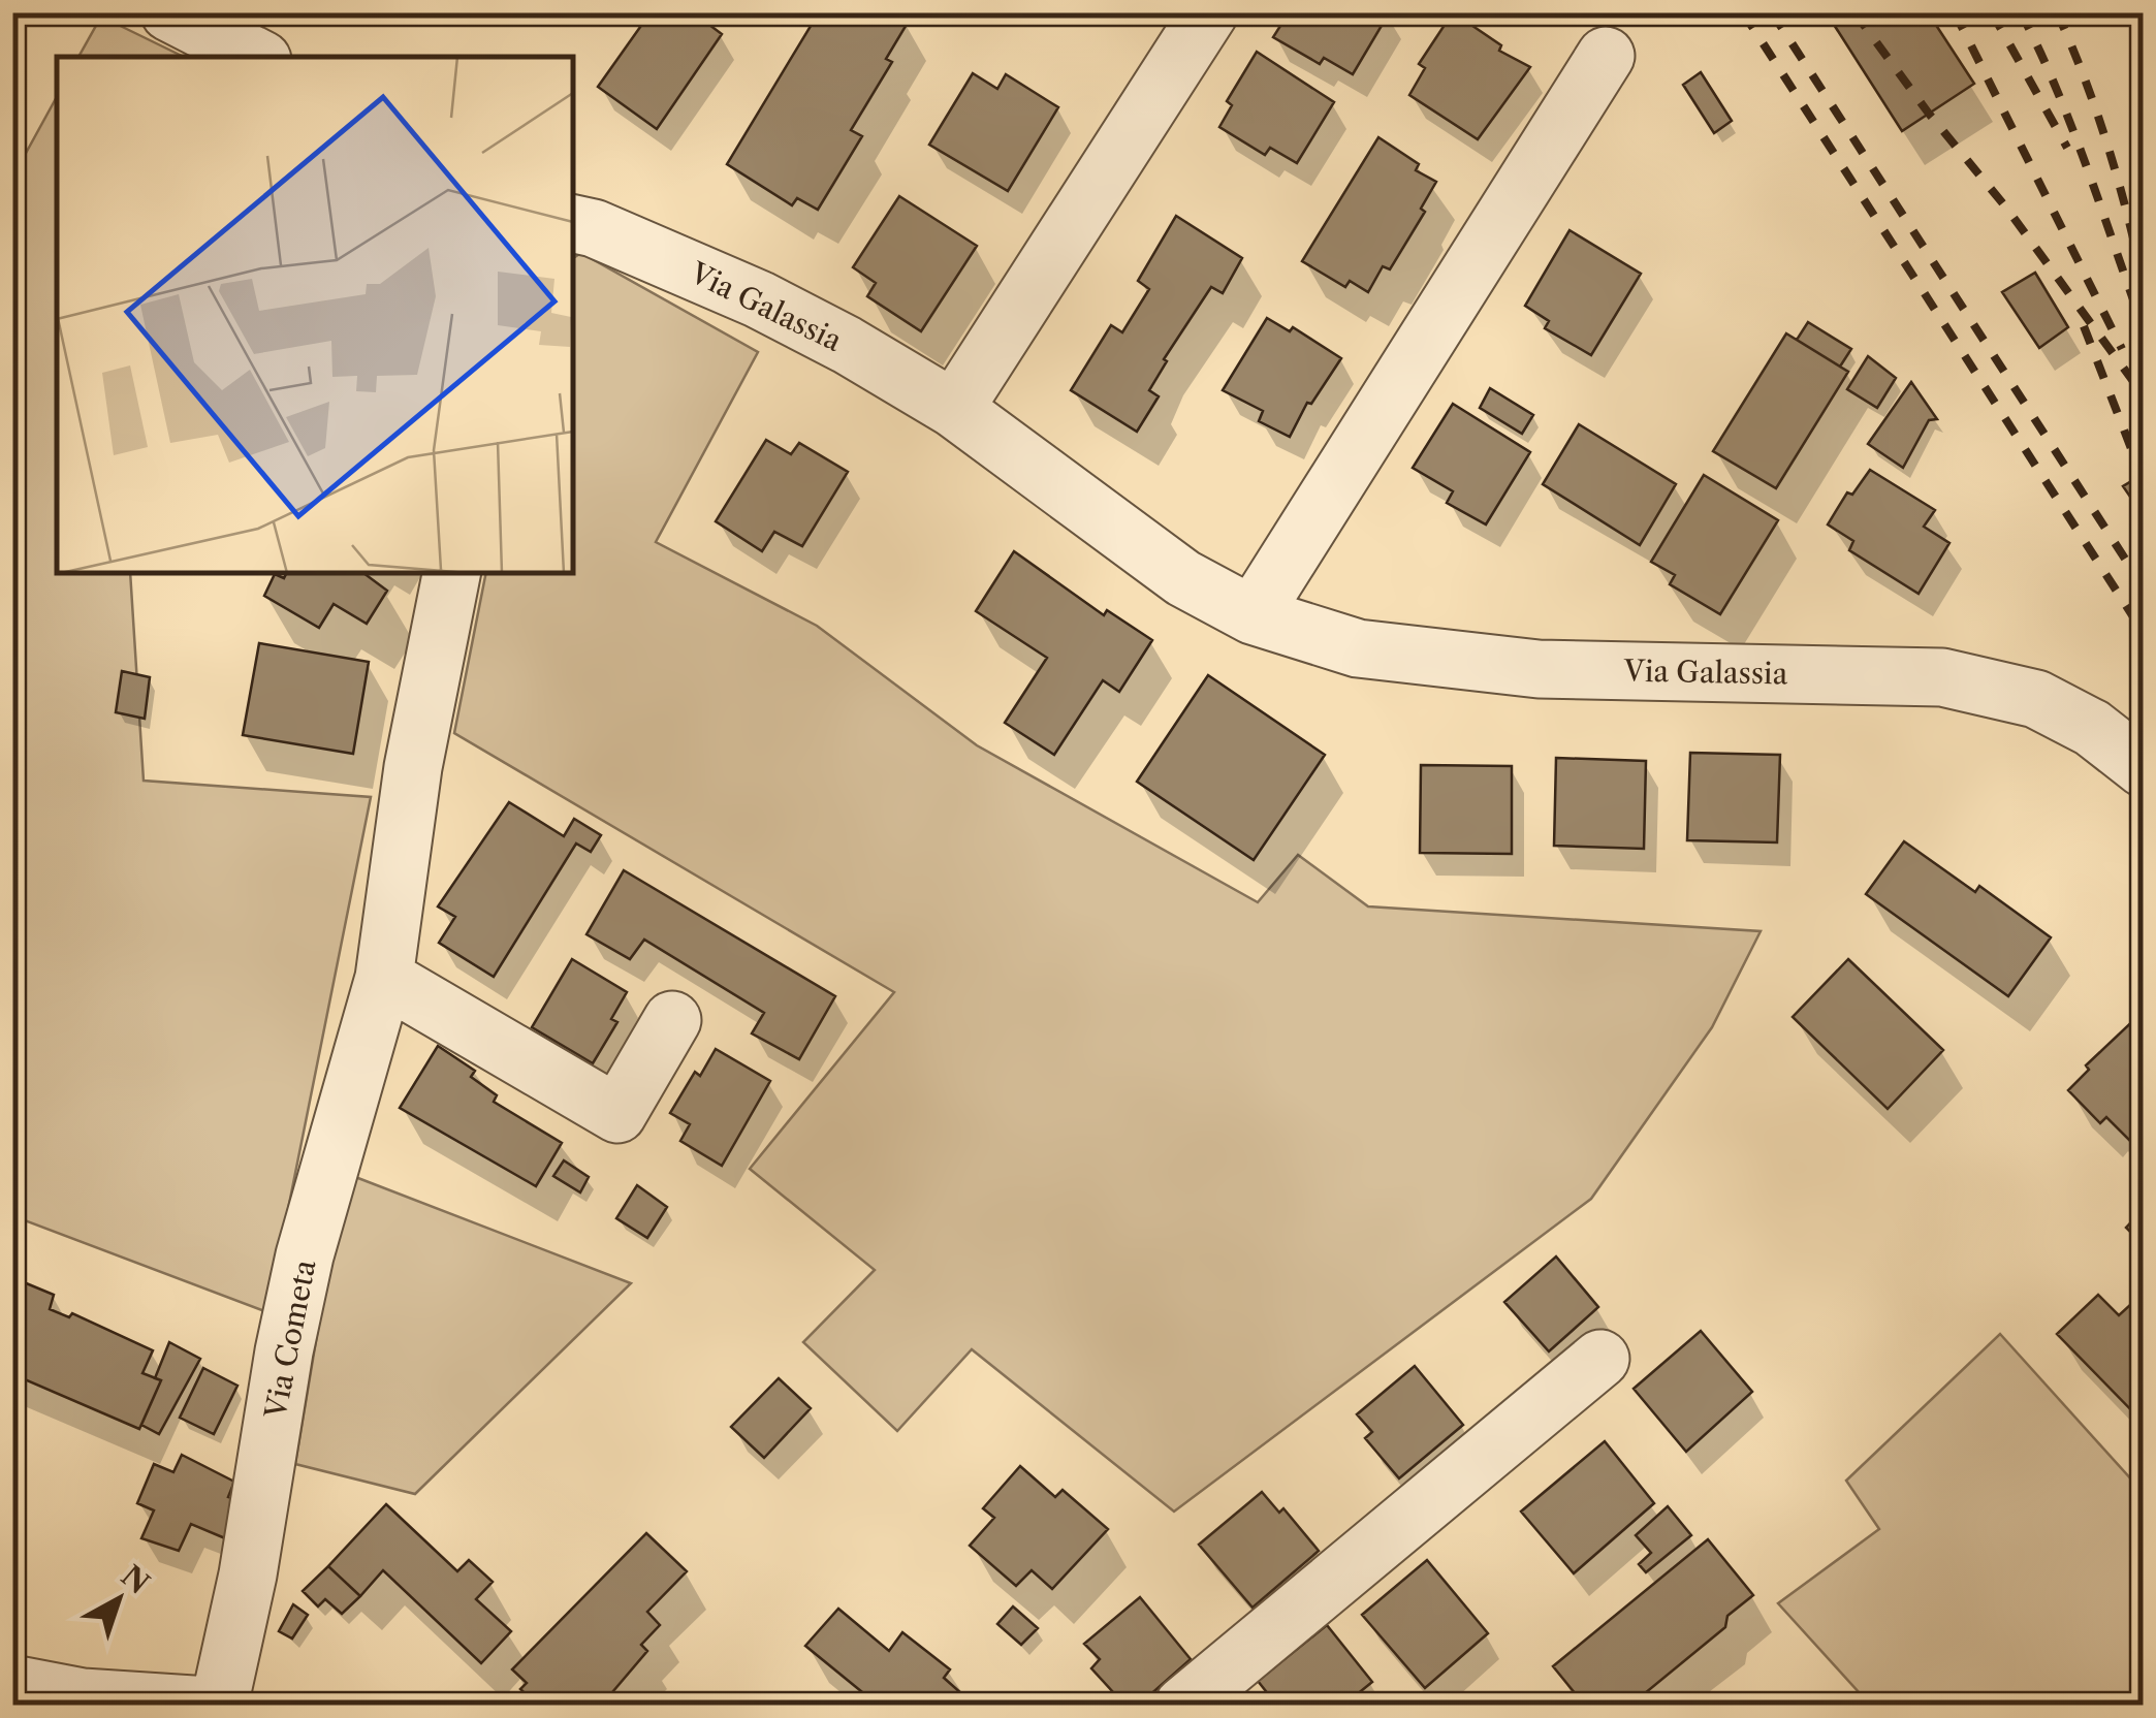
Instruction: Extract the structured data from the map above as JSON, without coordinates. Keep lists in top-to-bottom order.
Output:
{
  "streets": {
    "street": ["Via Galassia", "Via Cometa"]
  },
  "north": "top right"
}
